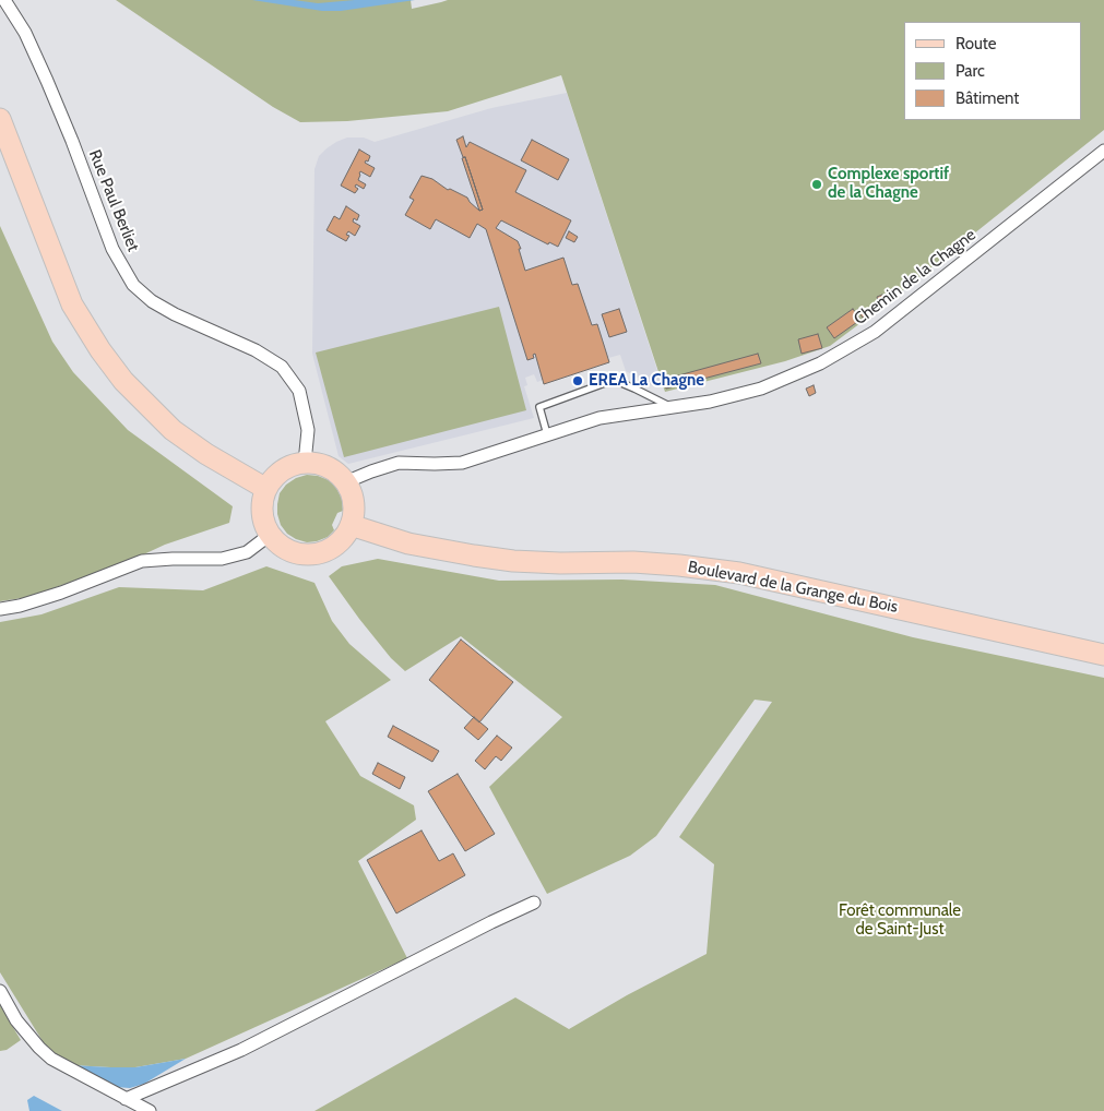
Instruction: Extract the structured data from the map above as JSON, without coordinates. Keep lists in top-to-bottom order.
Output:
{
  "streets": {
    "main road": ["Boulevard de la Grange du Bois"],
    "street": ["Rue Paul Berliet", "Chemin de la Chagne"]
  },
  "crossings": [
    ["Rue Paul Berliet", "Chemin de la Chagne"],
    ["Rue Paul Berliet", "Boulevard de la Grange du Bois"],
    ["Chemin de la Chagne", "Boulevard de la Grange du Bois"]
  ],
  "parks": ["Forêt communale de Saint-Just"],
  "places": ["Complexe sportif de la Chagne", "EREA La Chagne"],
  "legend": ["Route", "Parc", "Bâtiment"]
}
